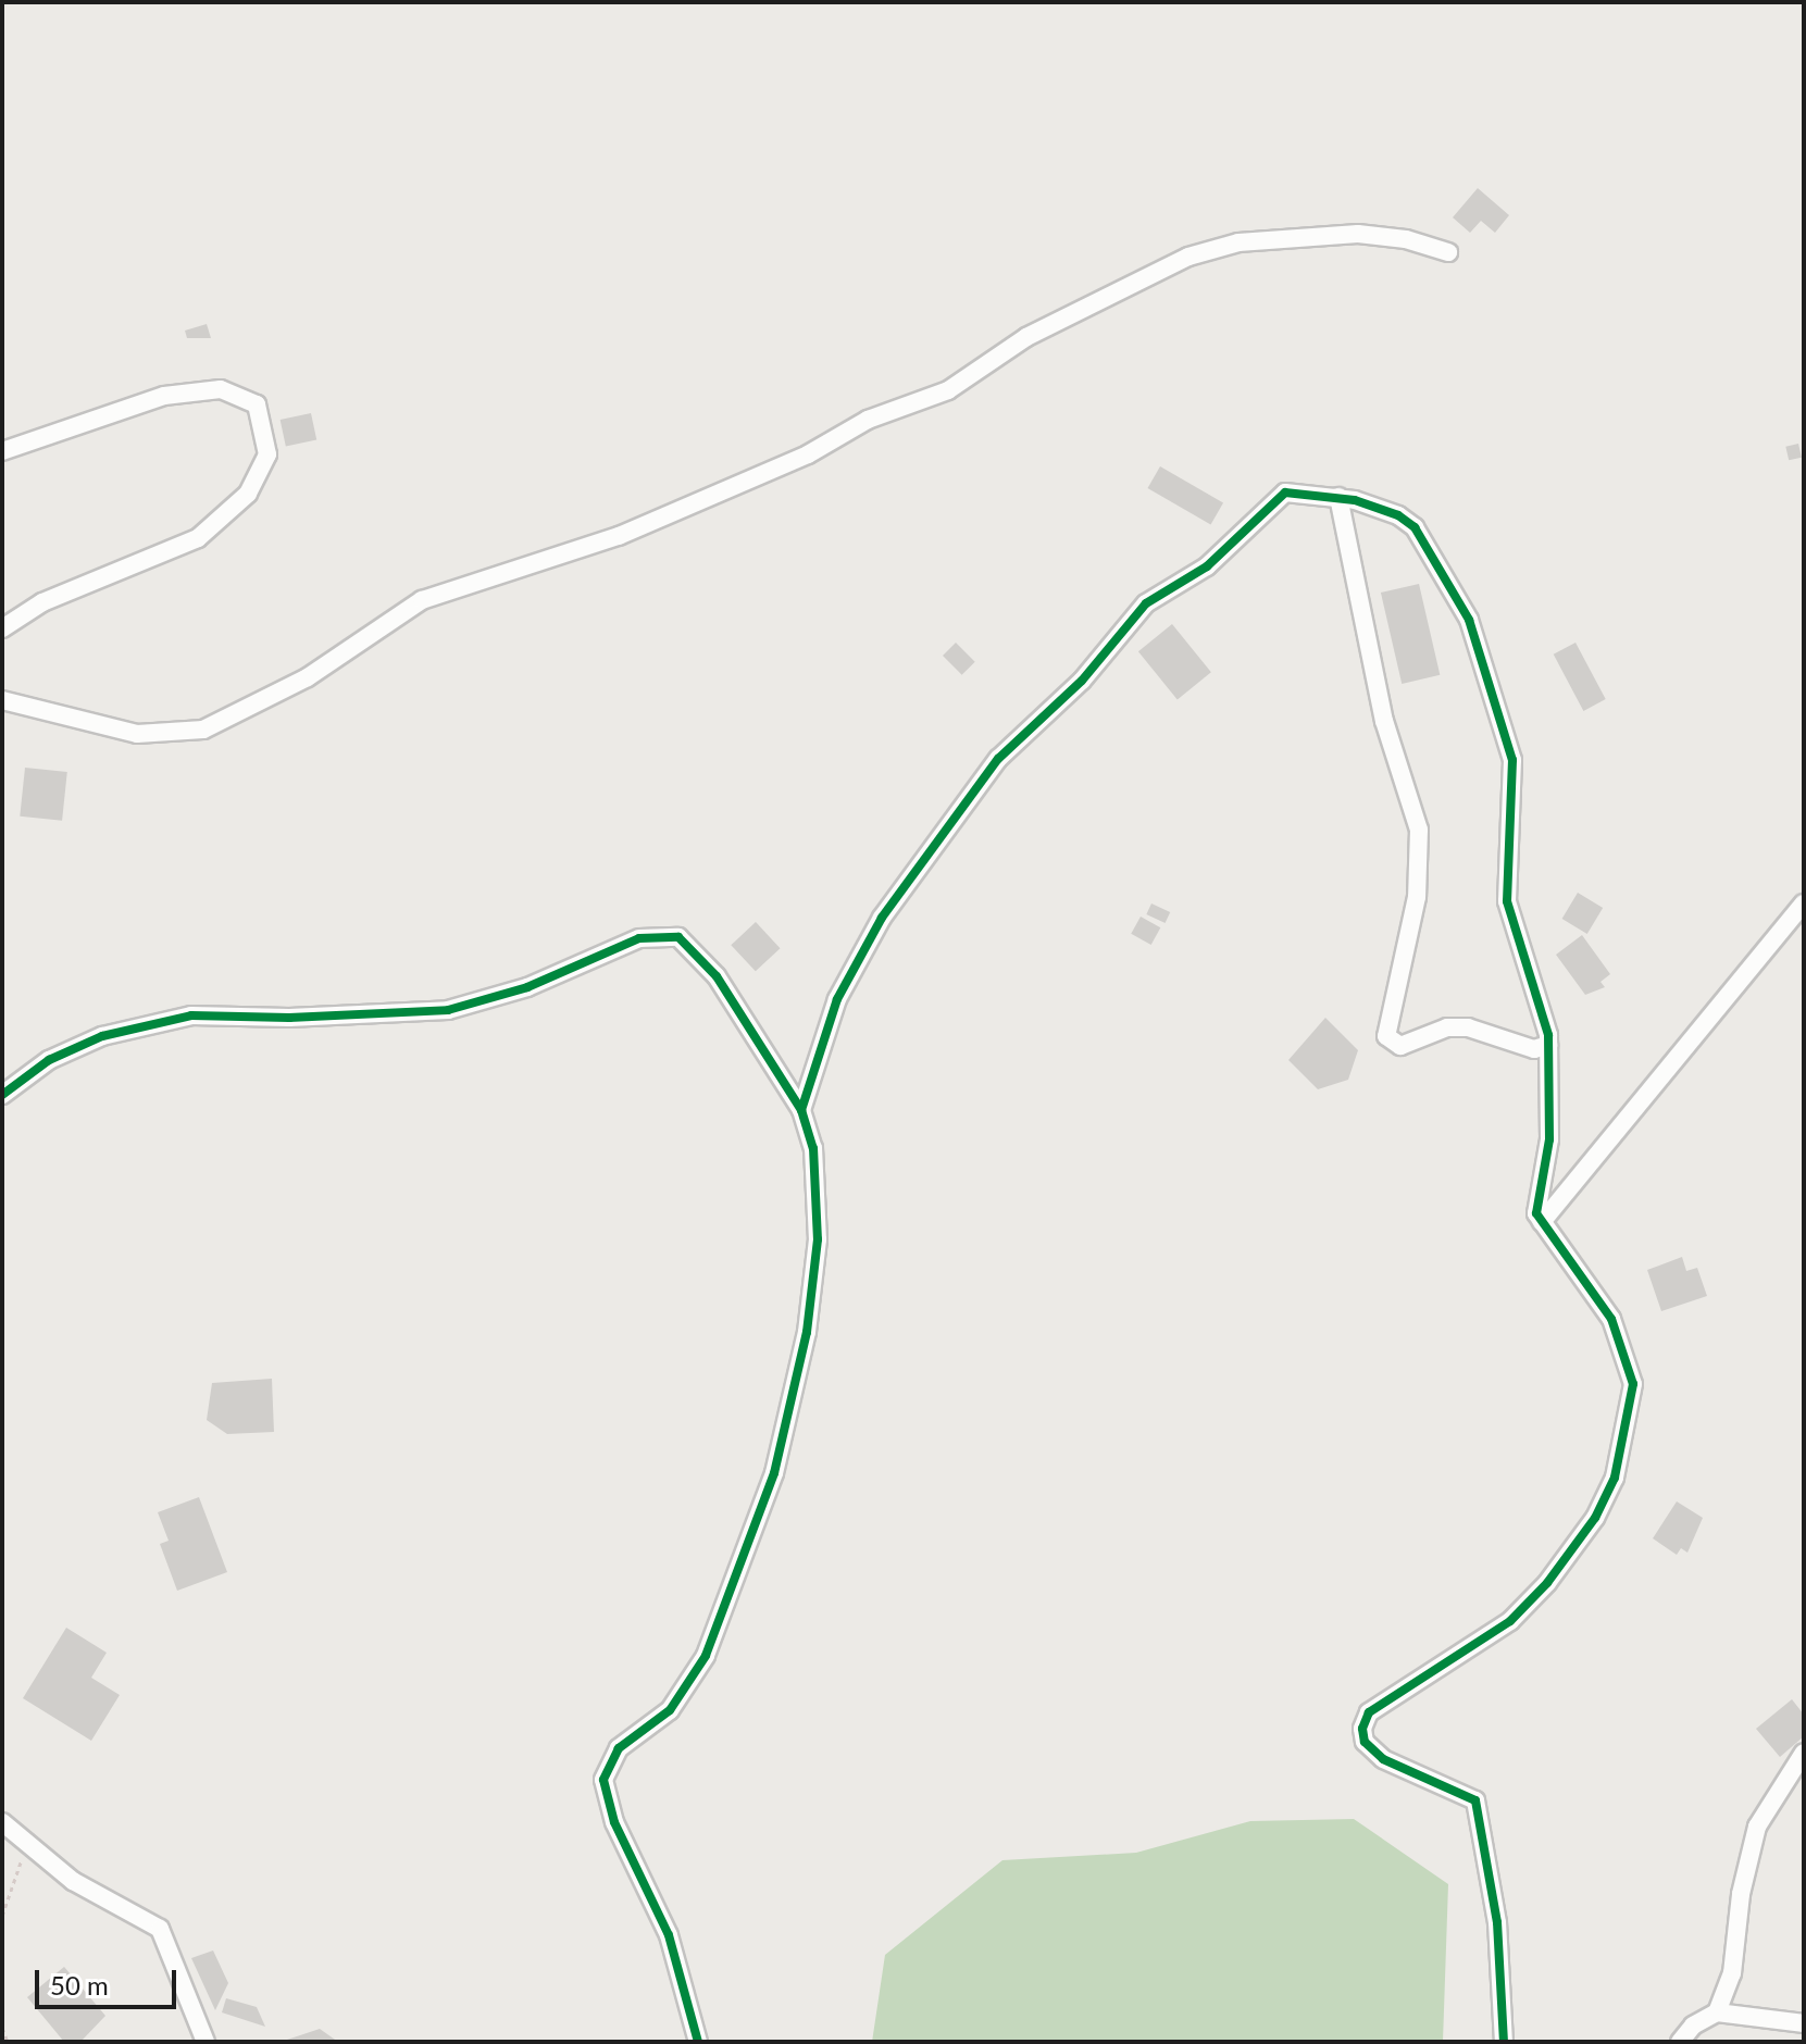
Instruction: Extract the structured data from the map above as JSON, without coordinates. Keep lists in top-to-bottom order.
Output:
{
  "scale_bar": "50 m"
}
